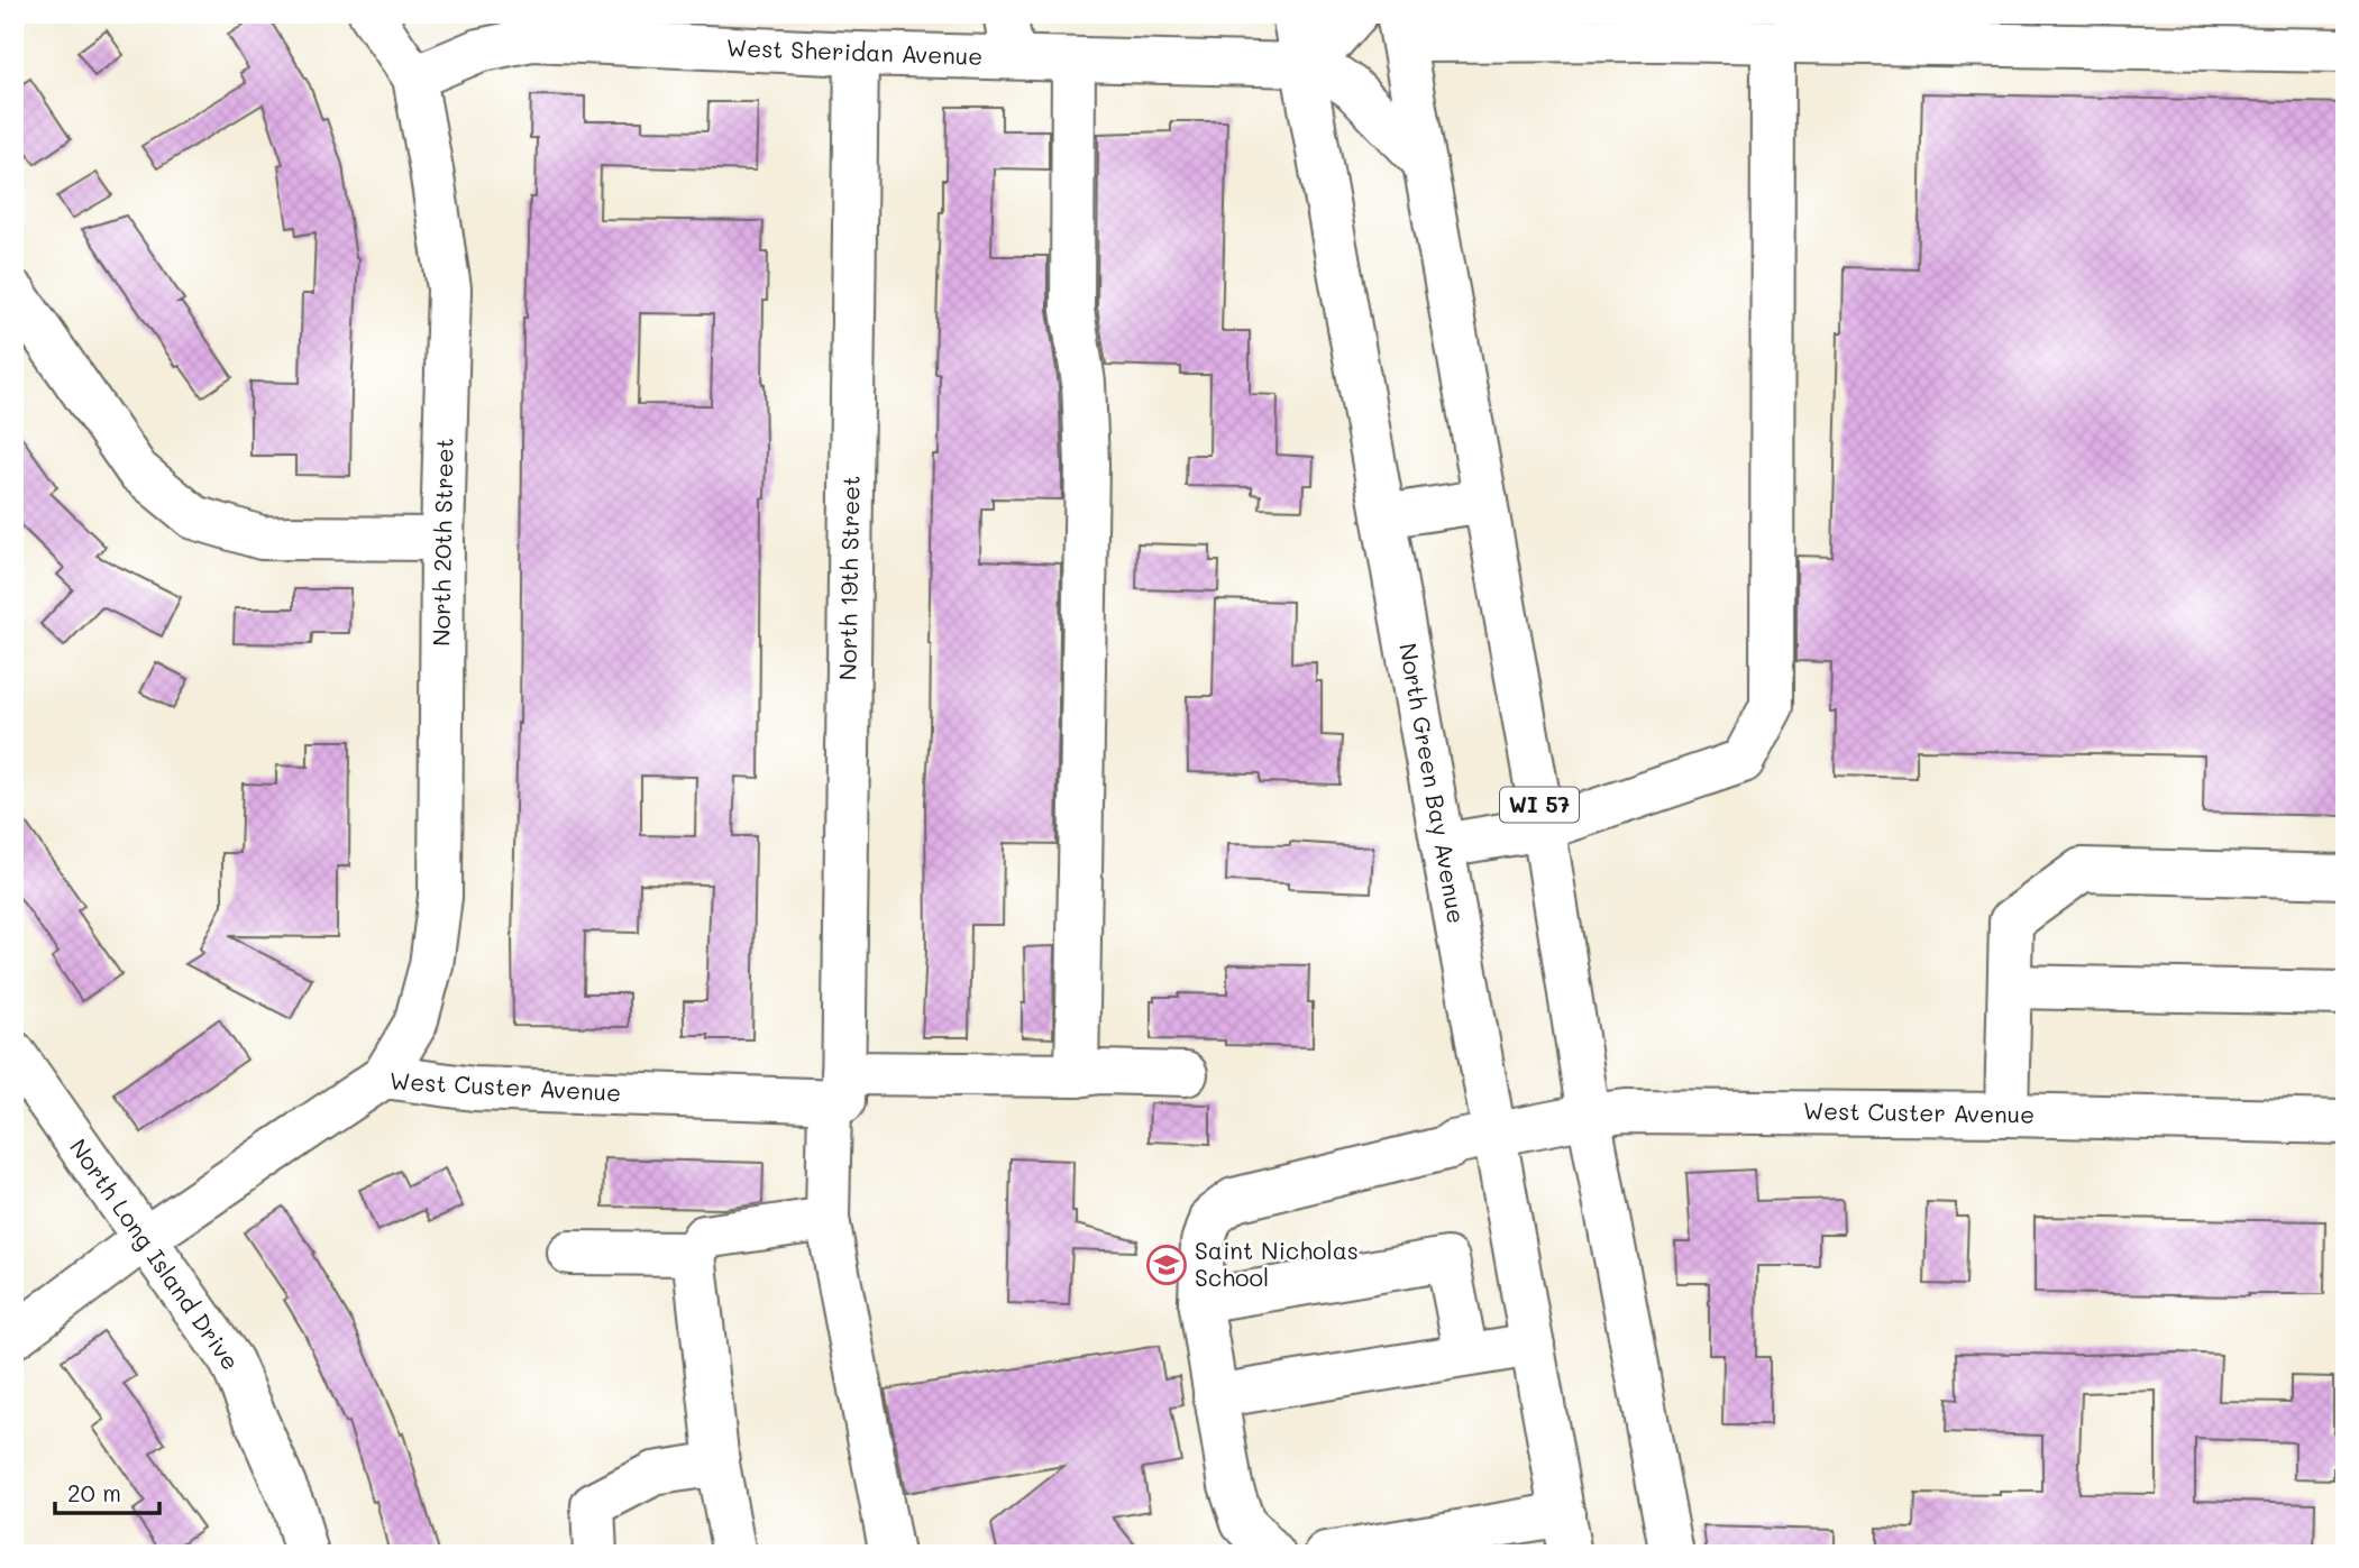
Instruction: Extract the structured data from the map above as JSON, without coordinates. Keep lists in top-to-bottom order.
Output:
{
  "streets": {
    "street": [
      "West Sheridan Avenue",
      "North 20th Street",
      "North 19th Street",
      "North Green Bay Avenue",
      "WI 57",
      "West Custer Avenue",
      "North Long Island Drive"
    ]
  },
  "crossings": [
    ["West Sheridan Avenue", "North 20th Street"],
    ["West Sheridan Avenue", "North 19th Street"],
    ["West Sheridan Avenue", "North Green Bay Avenue"],
    ["West Sheridan Avenue", "WI 57"],
    ["North 20th Street", "West Custer Avenue"],
    ["North 19th Street", "West Custer Avenue"],
    ["North Green Bay Avenue", "West Custer Avenue"],
    ["WI 57", "West Custer Avenue"],
    ["West Custer Avenue", "North Long Island Drive"]
  ],
  "places": {
    "school or university": ["Saint Nicholas School"]
  },
  "scale_bar": "20 m"
}
